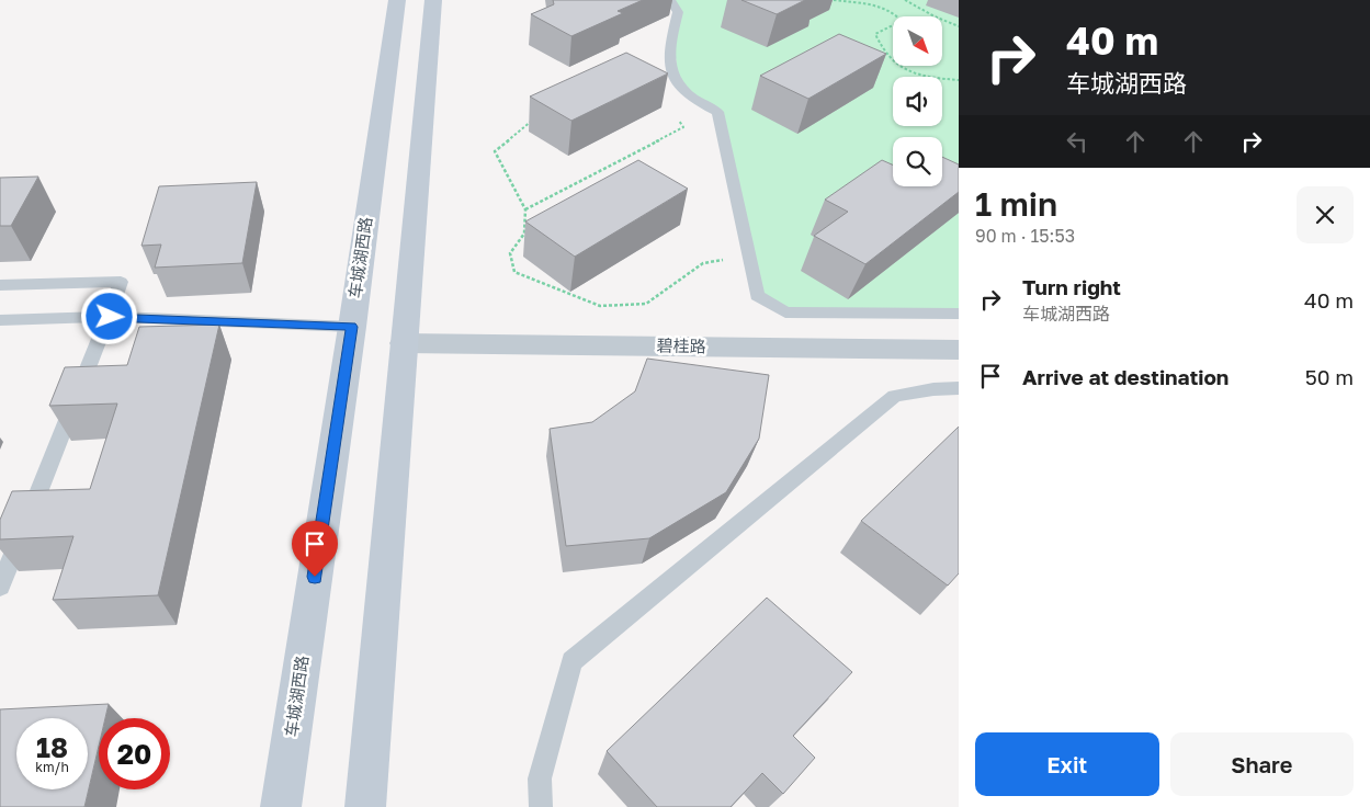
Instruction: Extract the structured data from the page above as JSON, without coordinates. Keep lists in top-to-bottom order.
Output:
{
  "streets": {
    "street": ["车城湖西路", "碧桂路"]
  },
  "north": "bottom right",
  "page": {
    "turn": ["40 m", "车城湖西路"],
    "heading": ["1 min", "90 m · 15:53"],
    "list": [
      {
        "name": "Turn right",
        "note": "车城湖西路",
        "value": "40 m"
      },
      {
        "name": "Arrive at destination",
        "value": "50 m"
      }
    ],
    "speed": "18 km/h",
    "limit": "20",
    "buttons": ["Exit", "Share"]
  }
}
